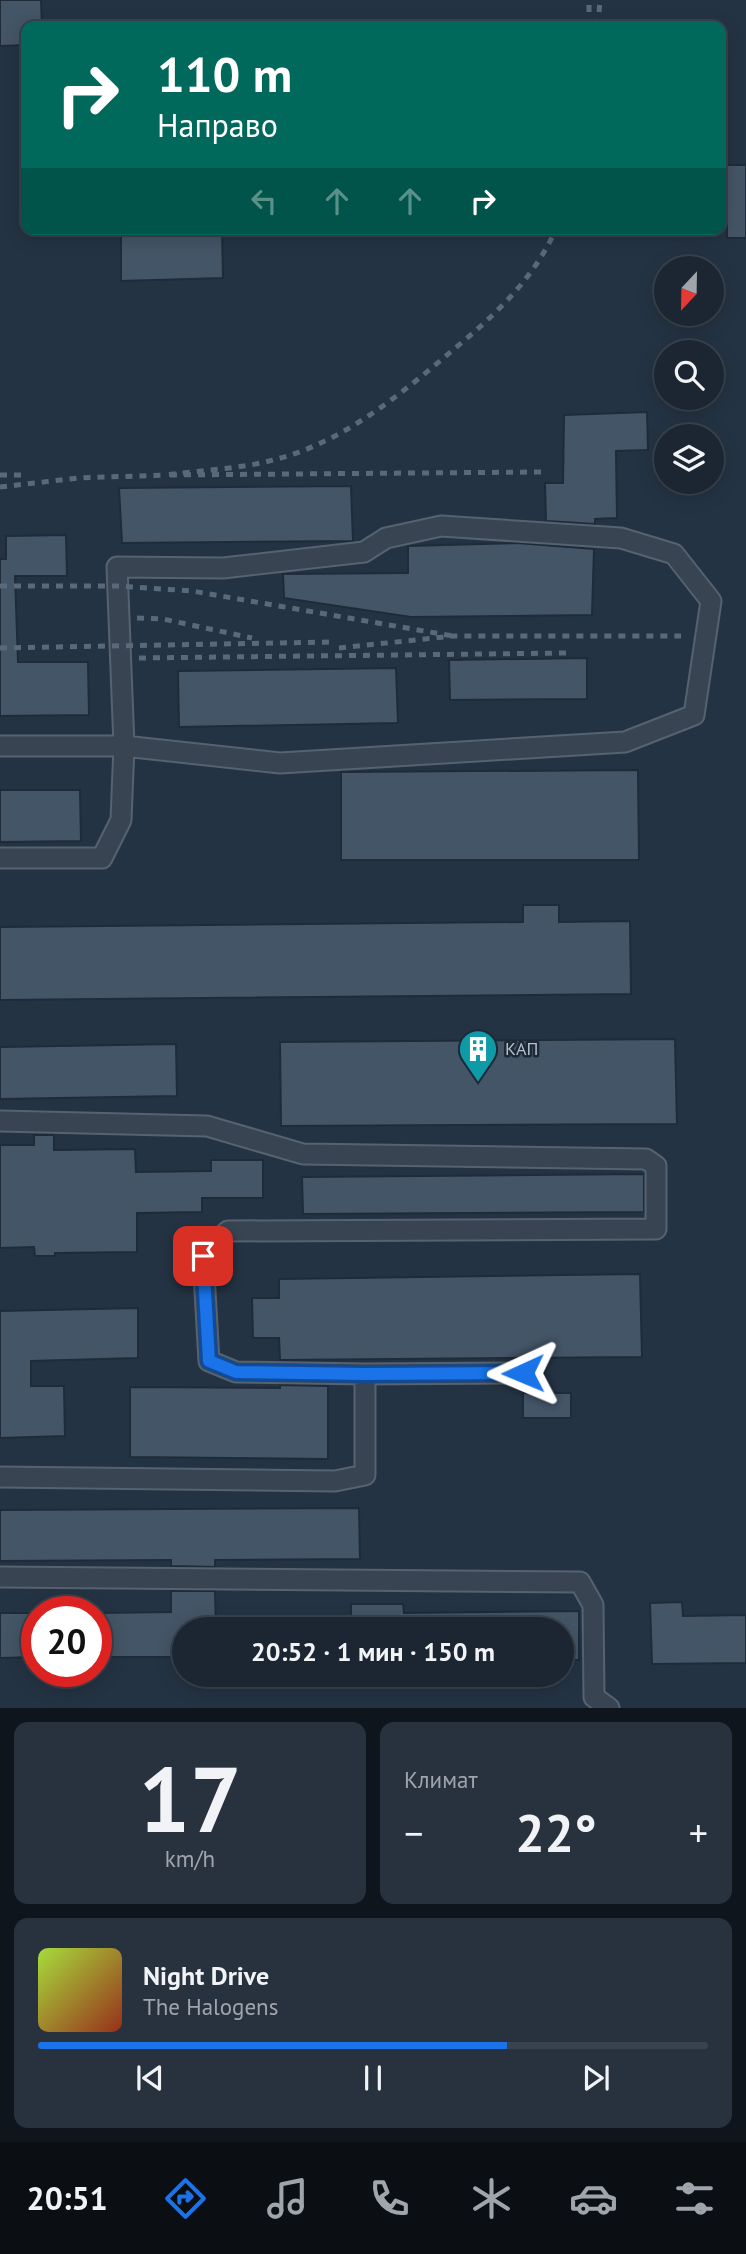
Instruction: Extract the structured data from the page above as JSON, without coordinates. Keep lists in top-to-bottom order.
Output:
{
  "places": {
    "building": ["КАП"]
  },
  "north": "bottom",
  "page": {
    "turn": ["110 m", "Направо"],
    "limit": "20",
    "trip": "20:52 · 1 мин · 150 m",
    "tile": [
      ["17", "km/h"],
      "Климат"
    ],
    "heat": ["−", "22°", "+"],
    "song": ["Night Drive", "The Halogens"],
    "tabs": "20:51"
  }
}
